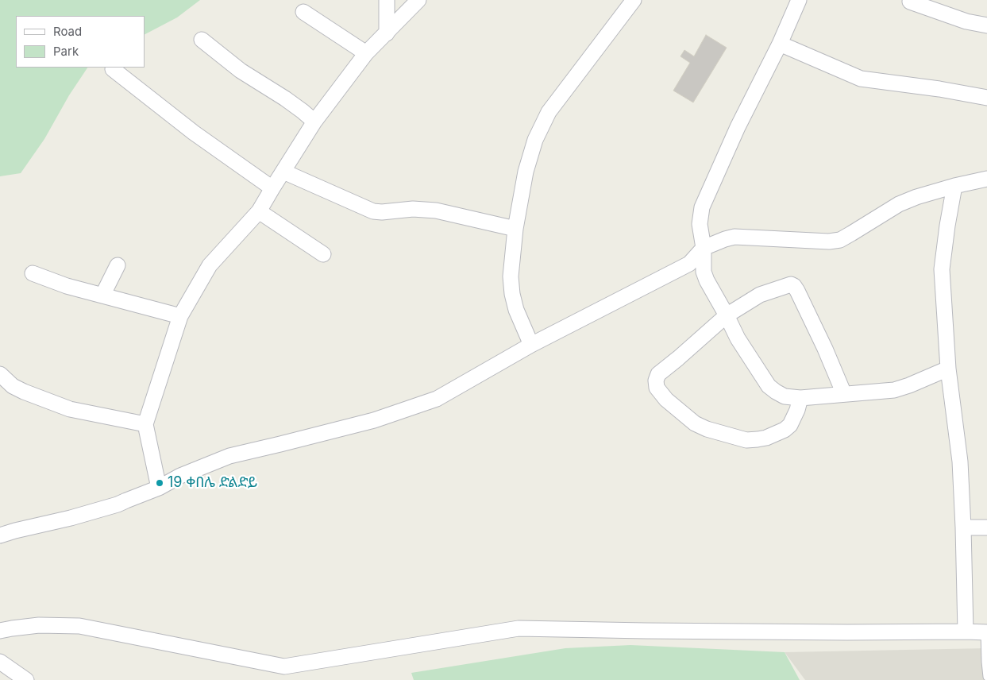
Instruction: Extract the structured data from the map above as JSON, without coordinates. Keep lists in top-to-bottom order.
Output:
{
  "places": ["19 ቀበሌ ድልድይ"],
  "legend": ["Road", "Park"]
}
